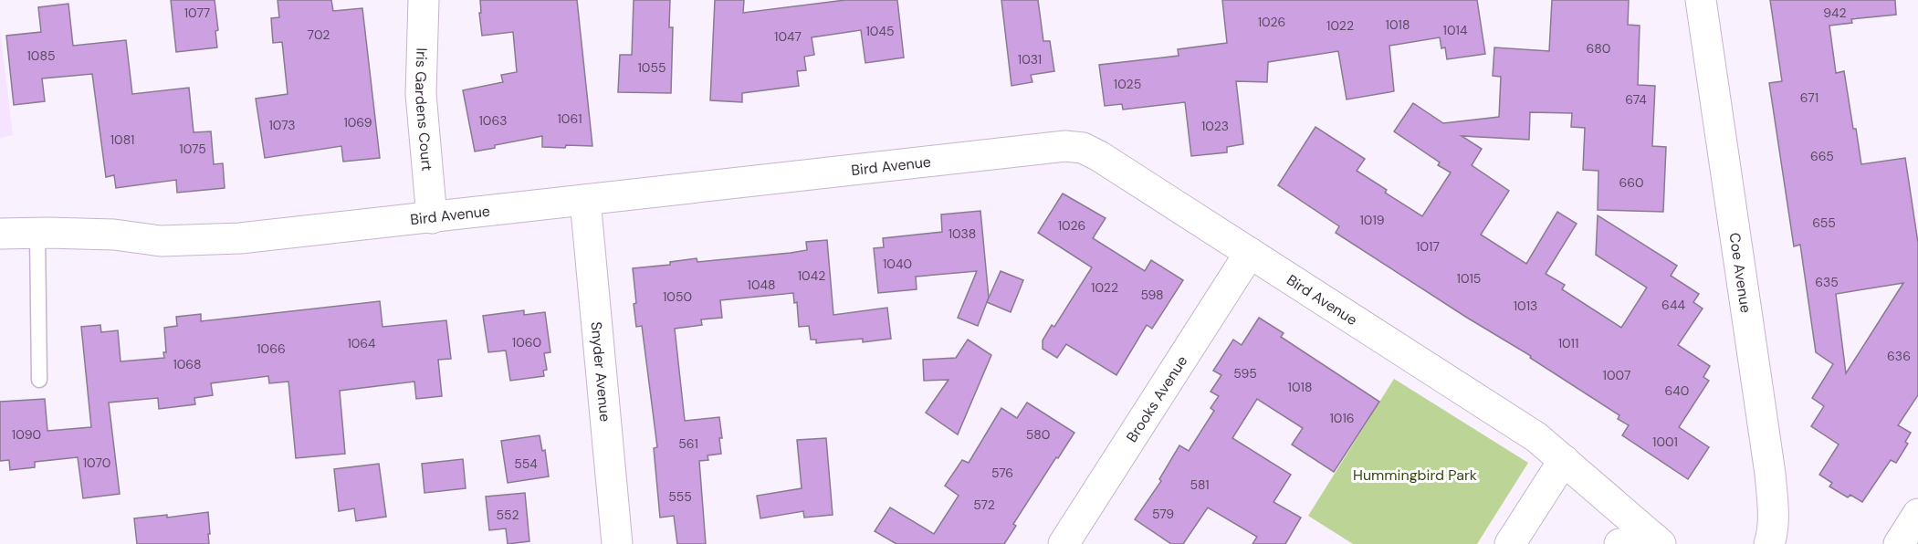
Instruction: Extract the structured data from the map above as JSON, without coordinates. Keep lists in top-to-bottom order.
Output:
{
  "streets": {
    "main road": [
      "Iris Gardens Court",
      "Bird Avenue",
      "Coe Avenue",
      "Snyder Avenue",
      "Brooks Avenue"
    ]
  },
  "crossings": [
    ["Iris Gardens Court", "Bird Avenue"],
    ["Bird Avenue", "Snyder Avenue"],
    ["Bird Avenue", "Brooks Avenue"]
  ],
  "parks": ["Hummingbird Park"],
  "house_numbers": [
    "1077",
    "942",
    "1026",
    "1018",
    "1022",
    "1014",
    "1045",
    "702",
    "1047",
    "680",
    "1085",
    "1031",
    "1055",
    "1025",
    "671",
    "674",
    "1061",
    "1063",
    "1069",
    "1073",
    "1023",
    "1081",
    "1075",
    "665",
    "660",
    "1019",
    "655",
    "1026",
    "1038",
    "1017",
    "1040",
    "1042",
    "1015",
    "635",
    "1048",
    "1022",
    "598",
    "1050",
    "644",
    "1013",
    "1060",
    "1064",
    "1011",
    "1066",
    "636",
    "1068",
    "595",
    "1007",
    "1018",
    "640",
    "1016",
    "1090",
    "580",
    "1001",
    "561",
    "1070",
    "554",
    "576",
    "581",
    "555",
    "572",
    "579",
    "552"
  ]
}
